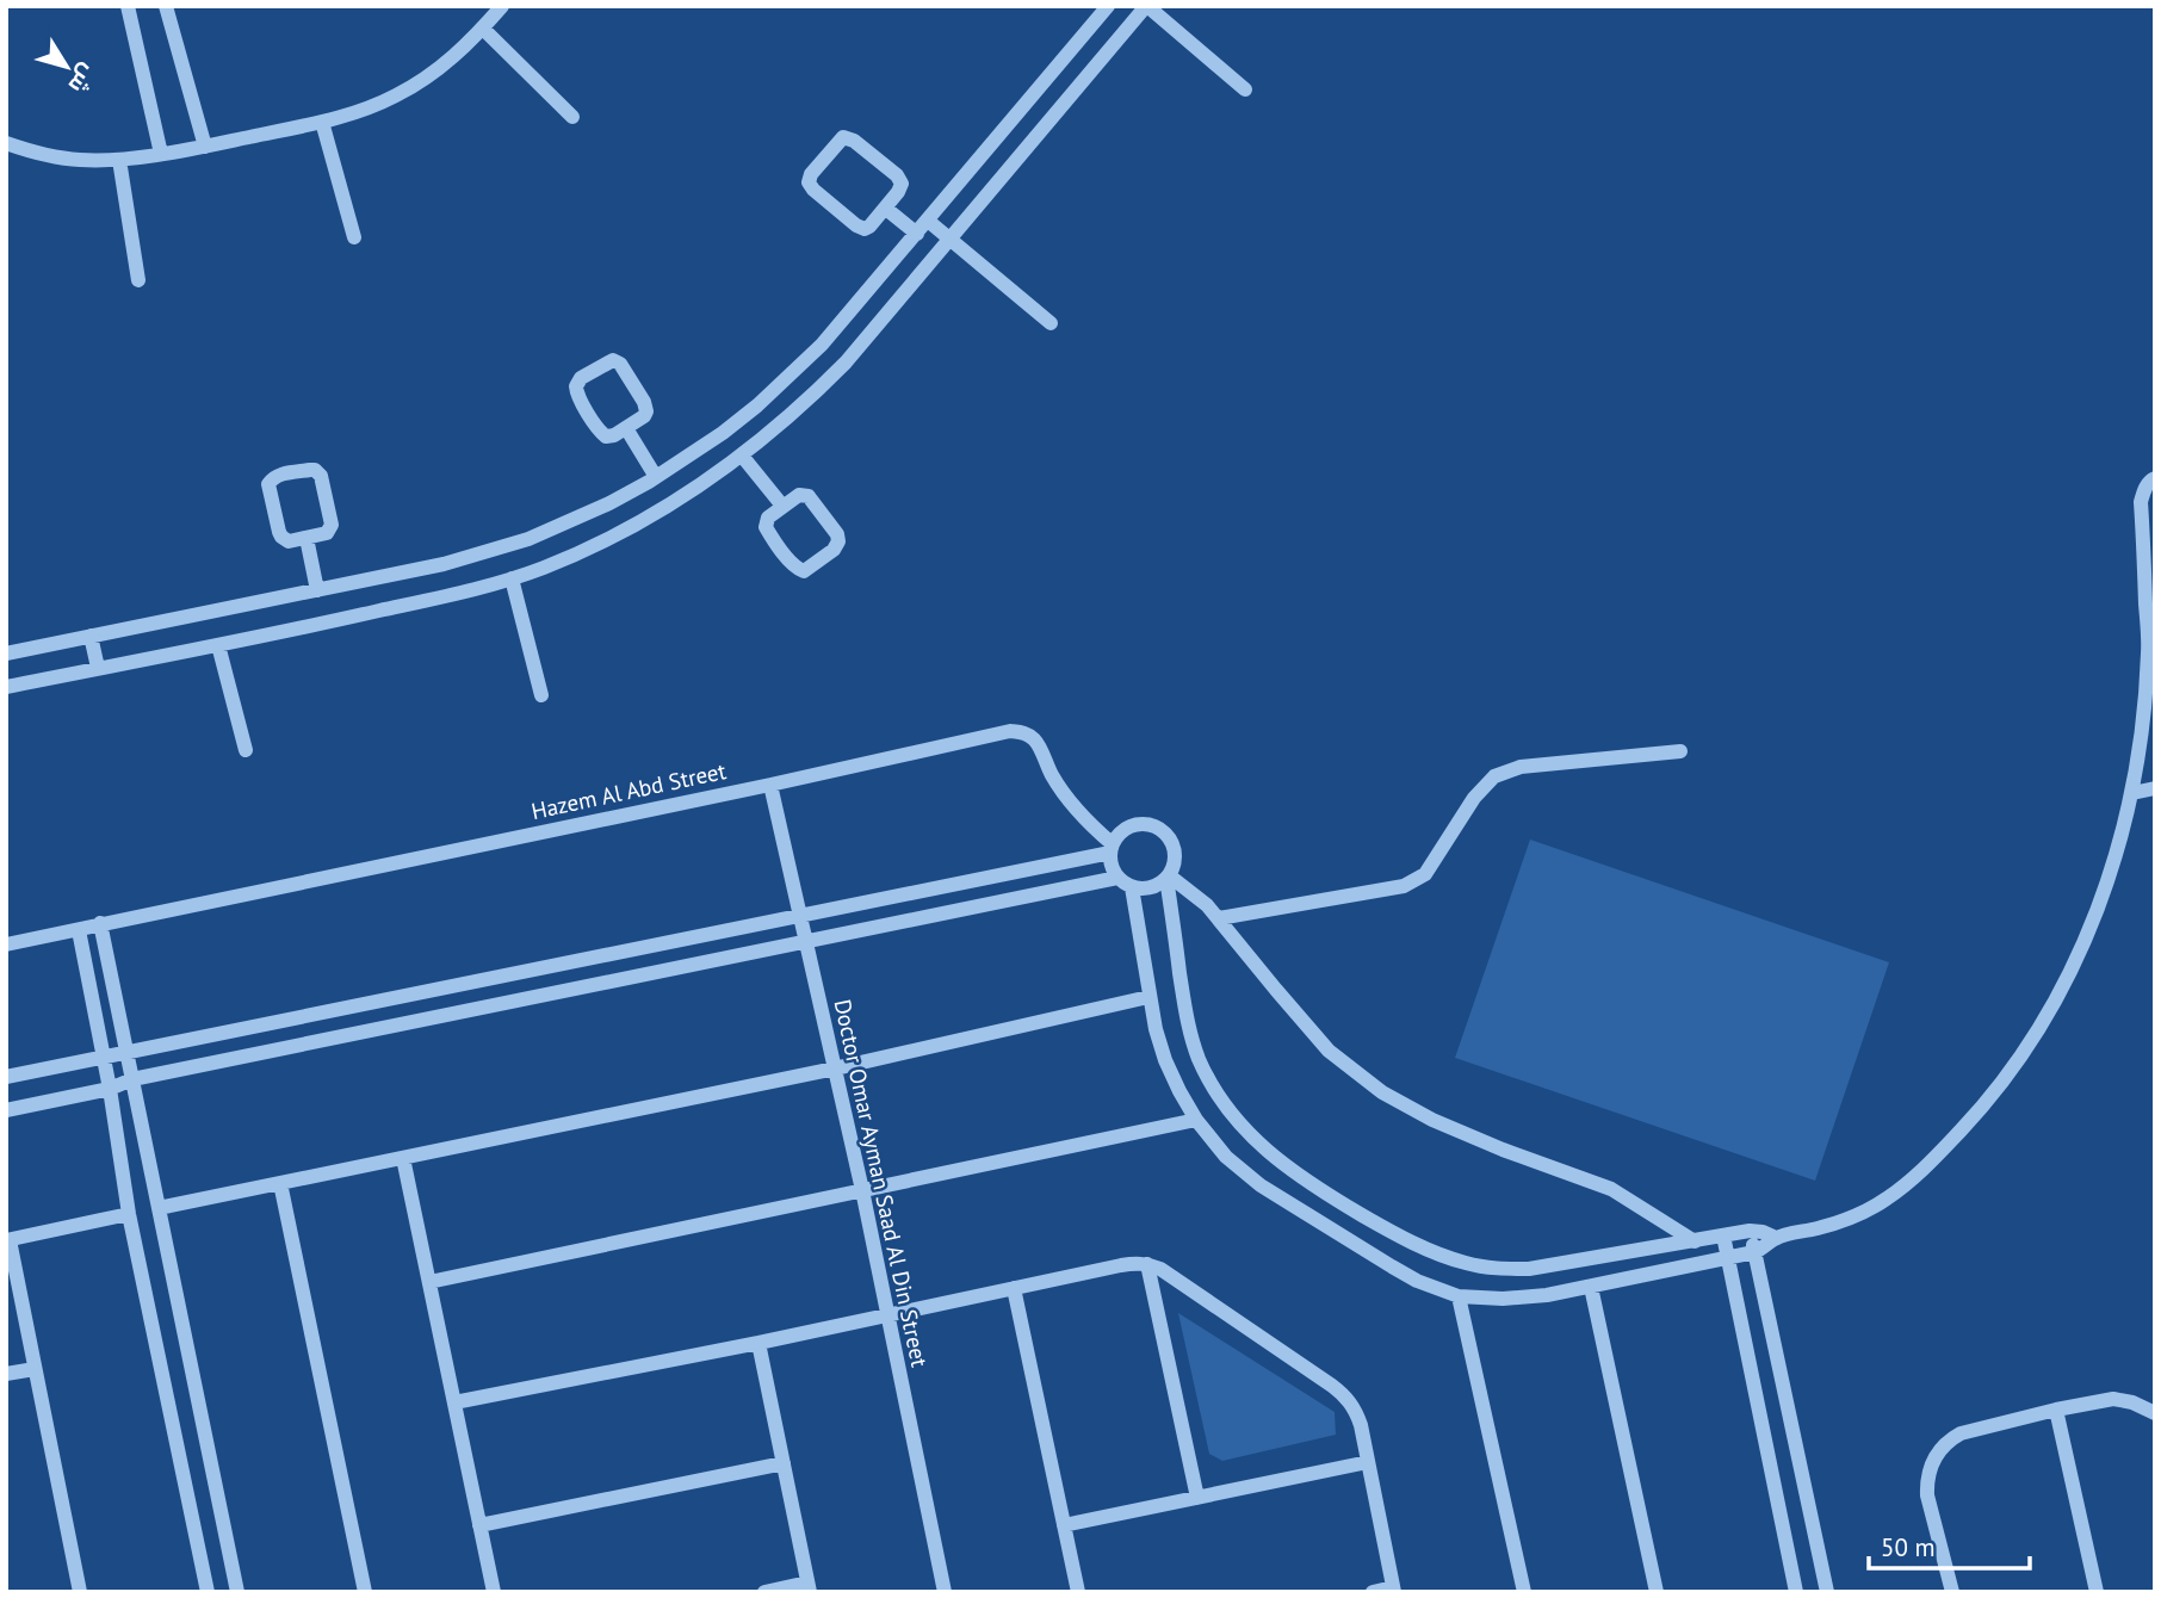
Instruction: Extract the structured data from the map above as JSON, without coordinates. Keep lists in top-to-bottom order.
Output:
{
  "streets": {
    "street": ["Hazem Al Abd Street", "Doctor Omar Ayman Saad Al Din Street"]
  },
  "crossings": [
    ["Hazem Al Abd Street", "Doctor Omar Ayman Saad Al Din Street"]
  ],
  "scale_bar": "50 m",
  "north": "bottom right"
}
